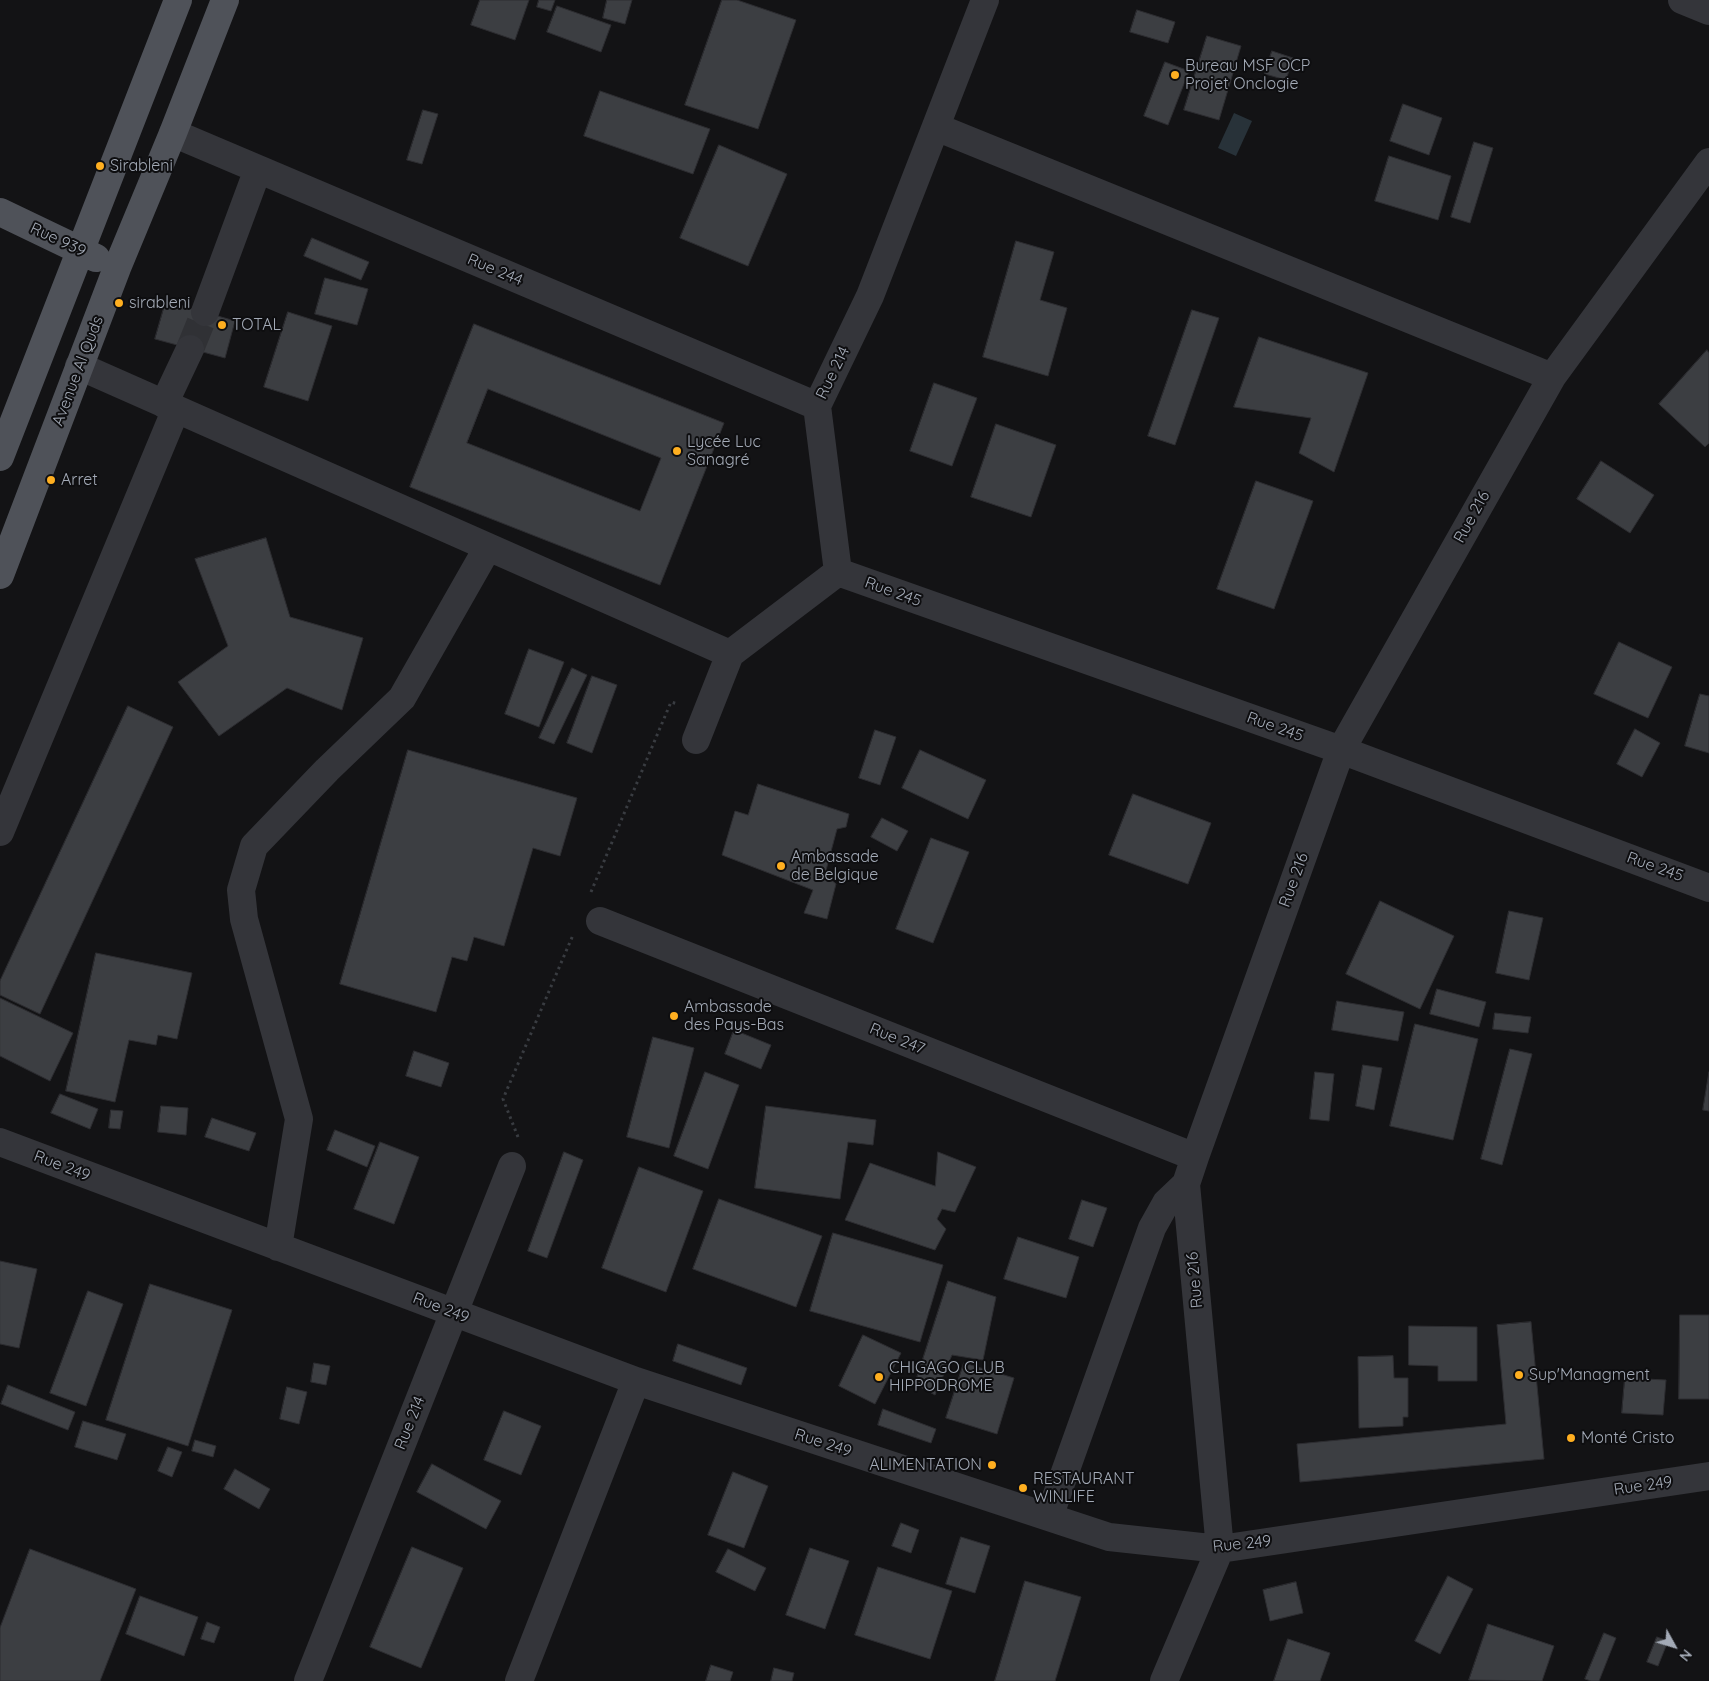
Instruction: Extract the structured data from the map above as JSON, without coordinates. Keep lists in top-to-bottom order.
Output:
{
  "streets": {
    "main road": ["Rue 939", "Avenue Al Quds"],
    "street": [
      "Rue 244",
      "Rue 214",
      "Rue 216",
      "Rue 245",
      "Rue 247",
      "Rue 249"
    ]
  },
  "crossings": [
    ["Rue 939", "Avenue Al Quds"],
    ["Rue 244", "Avenue Al Quds"],
    ["Rue 244", "Rue 214"],
    ["Rue 214", "Rue 245"],
    ["Rue 214", "Rue 249"],
    ["Rue 216", "Rue 245"],
    ["Rue 216", "Rue 247"],
    ["Rue 216", "Rue 249"]
  ],
  "places": [
    "Bureau MSF OCP Projet Onclogie",
    "Sirableni",
    "sirableni",
    "TOTAL",
    "Lycée Luc Sanagré",
    "Arret",
    "Ambassade de Belgique",
    "Ambassade des Pays-Bas",
    "Sup'Managment",
    "CHIGAGO CLUB HIPPODROME",
    "Monté Cristo",
    "ALIMENTATION",
    "RESTAURANT WINLIFE"
  ],
  "north": "bottom right"
}
